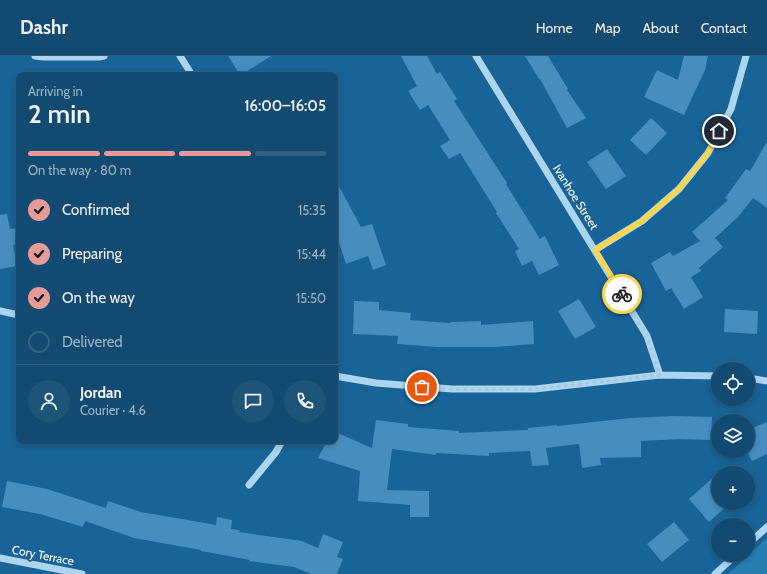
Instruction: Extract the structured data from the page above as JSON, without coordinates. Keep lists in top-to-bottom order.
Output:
{
  "streets": {
    "street": ["Ivanhoe Street", "Cory Terrace"]
  },
  "page": {
    "header": "Dashr",
    "nav": [
      "Home",
      "Map",
      "About",
      "Contact"
    ],
    "heading": ["2 min", "Arriving in", "16:00–16:05"],
    "panel": ["Jordan", "Courier · 4.6"],
    "bar": "On the way · 80 m",
    "list": [
      ["Confirmed", "15:35"],
      ["Preparing", "15:44"],
      ["On the way", "15:50"],
      "Delivered"
    ],
    "map_buttons": ["+", "−"]
  }
}
